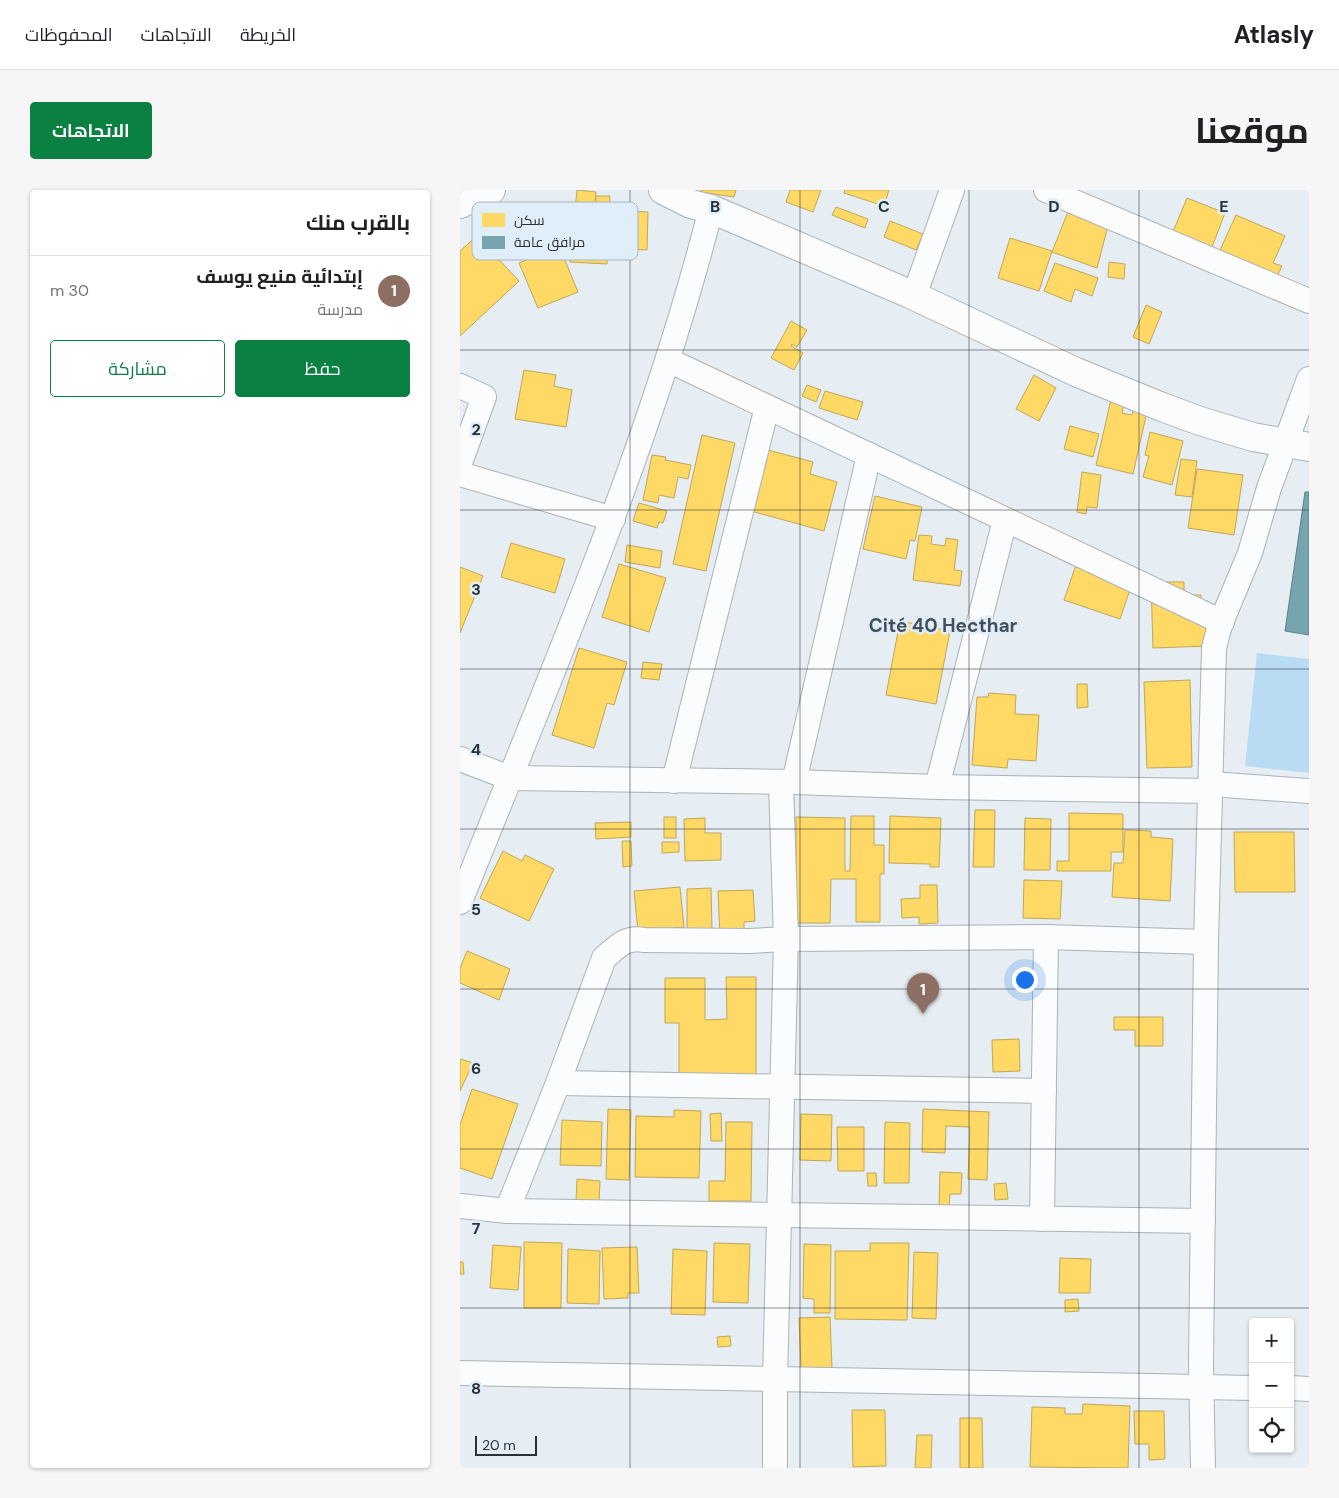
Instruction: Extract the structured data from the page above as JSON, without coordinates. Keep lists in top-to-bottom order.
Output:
{
  "districts": ["Cité 40 Hecthar"],
  "legend": ["سكن", "مرافق عامة"],
  "scale_bar": "20 m",
  "page": {
    "header": "Atlasly",
    "nav": ["الخريطة", "الاتجاهات", "المحفوظات"],
    "title": "موقعنا",
    "buttons": [
      "الاتجاهات",
      ["حفظ", "مشاركة"]
    ],
    "heading": "بالقرب منك",
    "list": [
      {
        "mark": "1",
        "name": "إبتدائية منيع يوسف",
        "note": "مدرسة",
        "value": "30 m"
      }
    ],
    "pins": "1",
    "map_buttons": ["+", "−"],
    "scale": "20 m"
  },
  "grid": {
    "columns": [
      "B",
      "C",
      "D",
      "E"
    ],
    "rows": [
      "2",
      "3",
      "4",
      "5",
      "6",
      "7",
      "8"
    ]
  }
}
